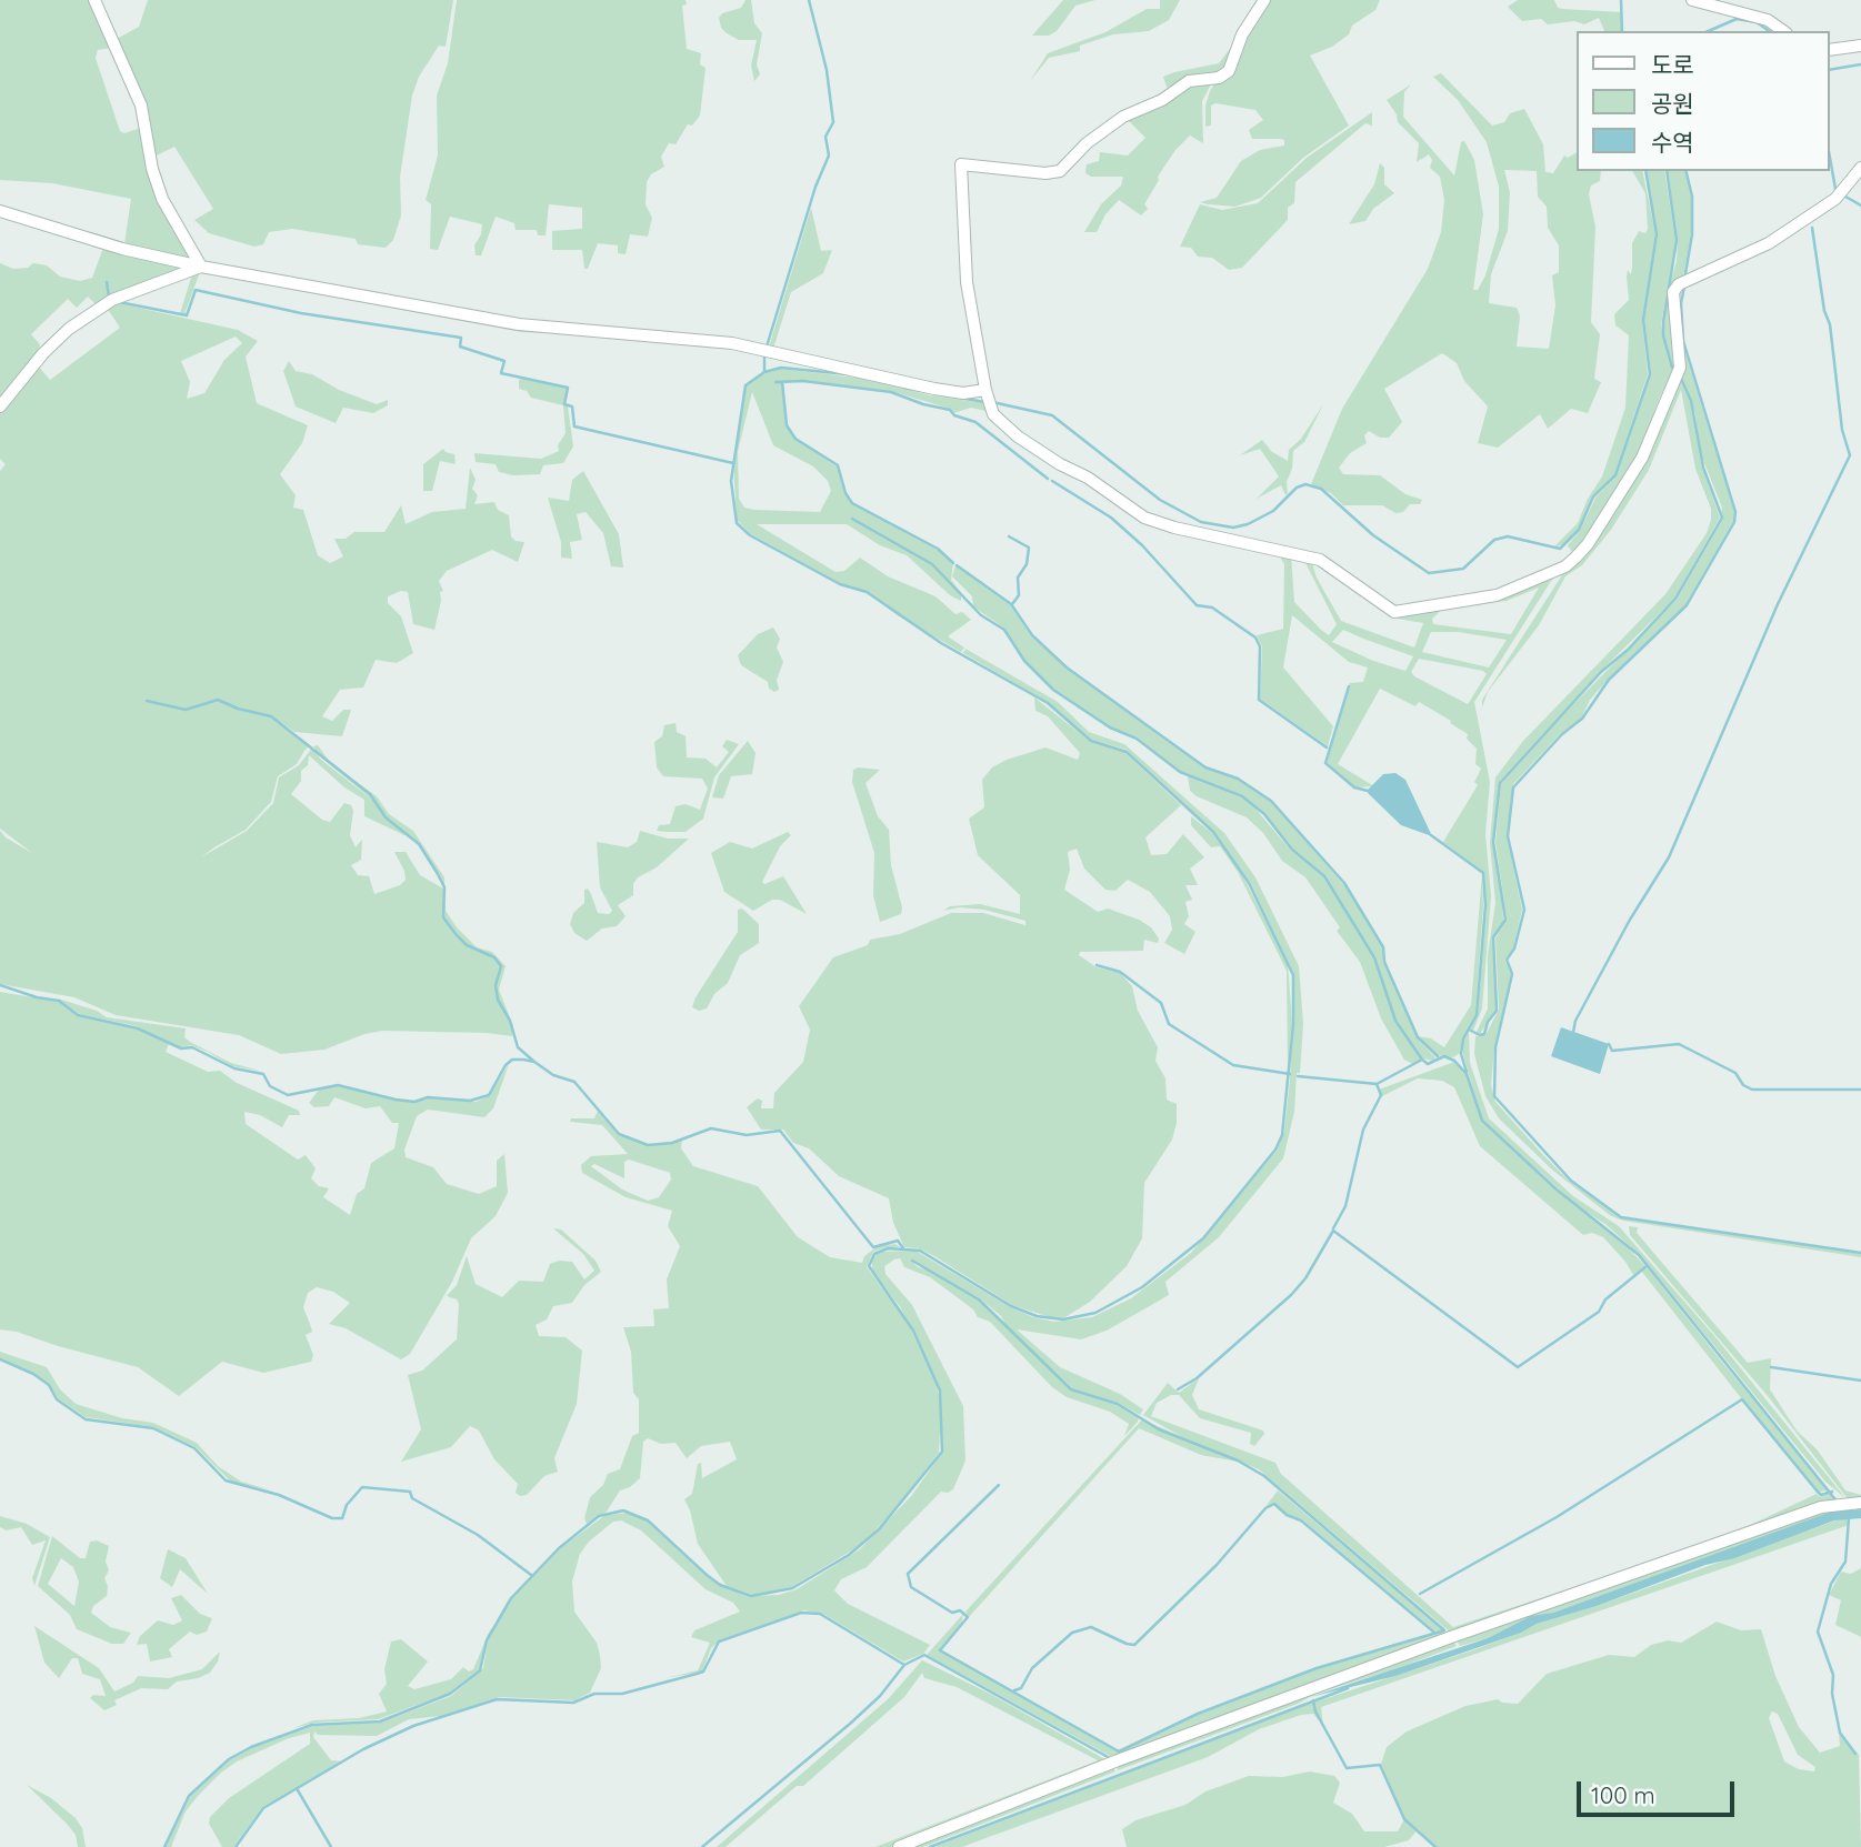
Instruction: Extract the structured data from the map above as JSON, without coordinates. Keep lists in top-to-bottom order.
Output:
{
  "legend": ["도로", "공원", "수역"],
  "scale_bar": "100 m"
}
